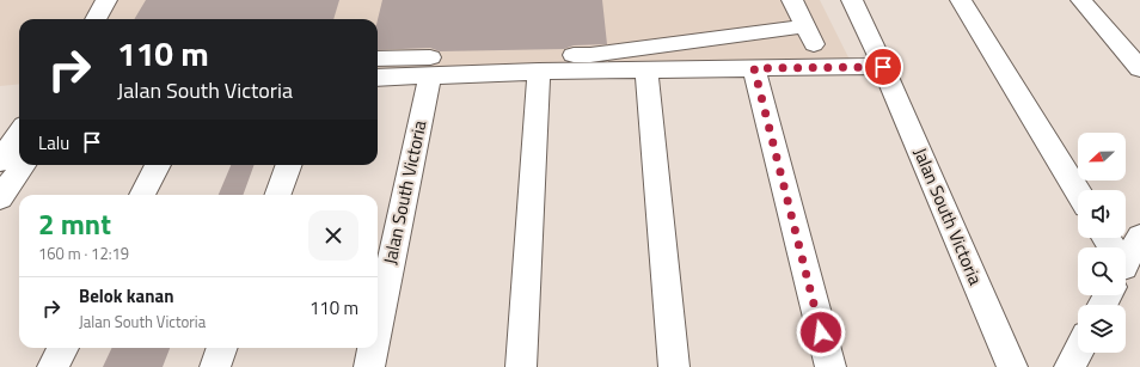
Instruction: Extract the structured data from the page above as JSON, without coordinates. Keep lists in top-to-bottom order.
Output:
{
  "streets": {
    "street": ["Jalan South Victoria"]
  },
  "north": "left",
  "page": {
    "turn": ["110 m", "Jalan South Victoria"],
    "then": "Lalu",
    "heading": ["2 mnt", "160 m · 12:19"],
    "list": [
      {
        "name": "Belok kanan",
        "note": "Jalan South Victoria",
        "value": "110 m"
      }
    ]
  }
}
